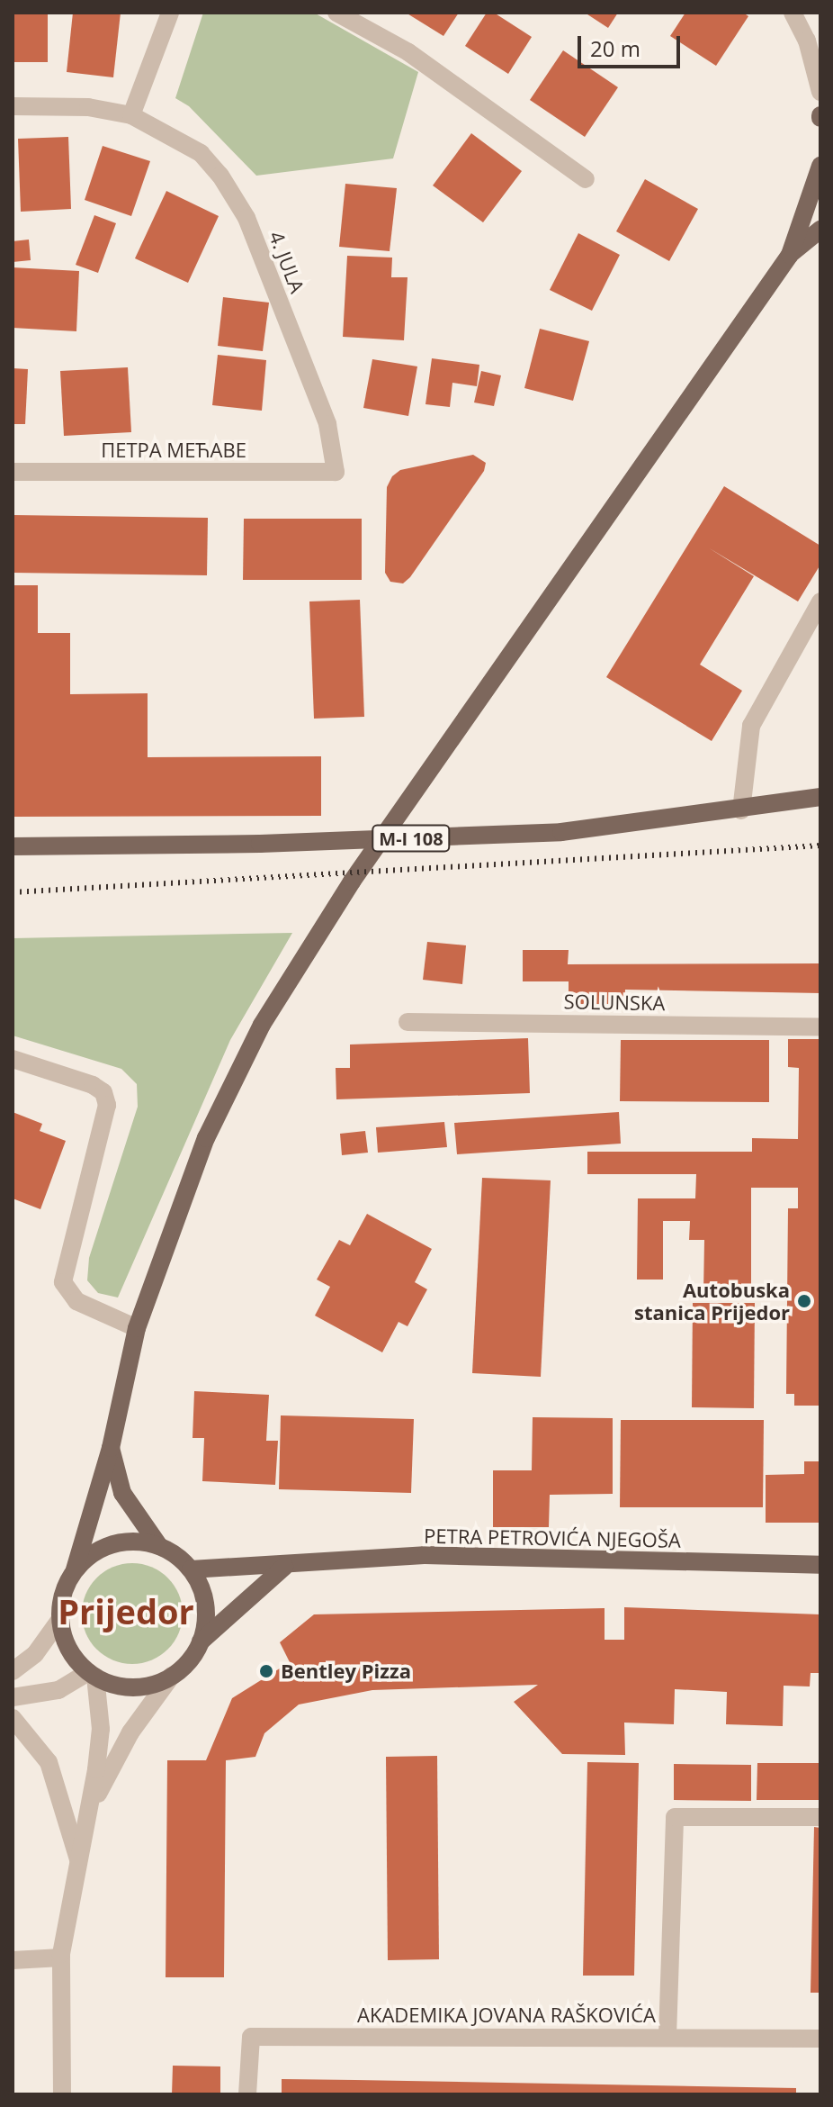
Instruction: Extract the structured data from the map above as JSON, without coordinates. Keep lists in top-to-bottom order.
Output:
{
  "streets": {
    "main road": ["M-I 108", "PETRA PETROVIĆA NJEGOŠA"],
    "street": [
      "4. JULA",
      "ПЕТРА МЕЋАВЕ",
      "SOLUNSKA",
      "AKADEMIKA JOVANA RAŠKOVIĆA"
    ]
  },
  "crossings": [
    ["4. JULA", "ПЕТРА МЕЋАВЕ"]
  ],
  "districts": ["Prijedor"],
  "places": ["Autobuska stanica Prijedor", "Bentley Pizza"],
  "scale_bar": "20 m"
}
